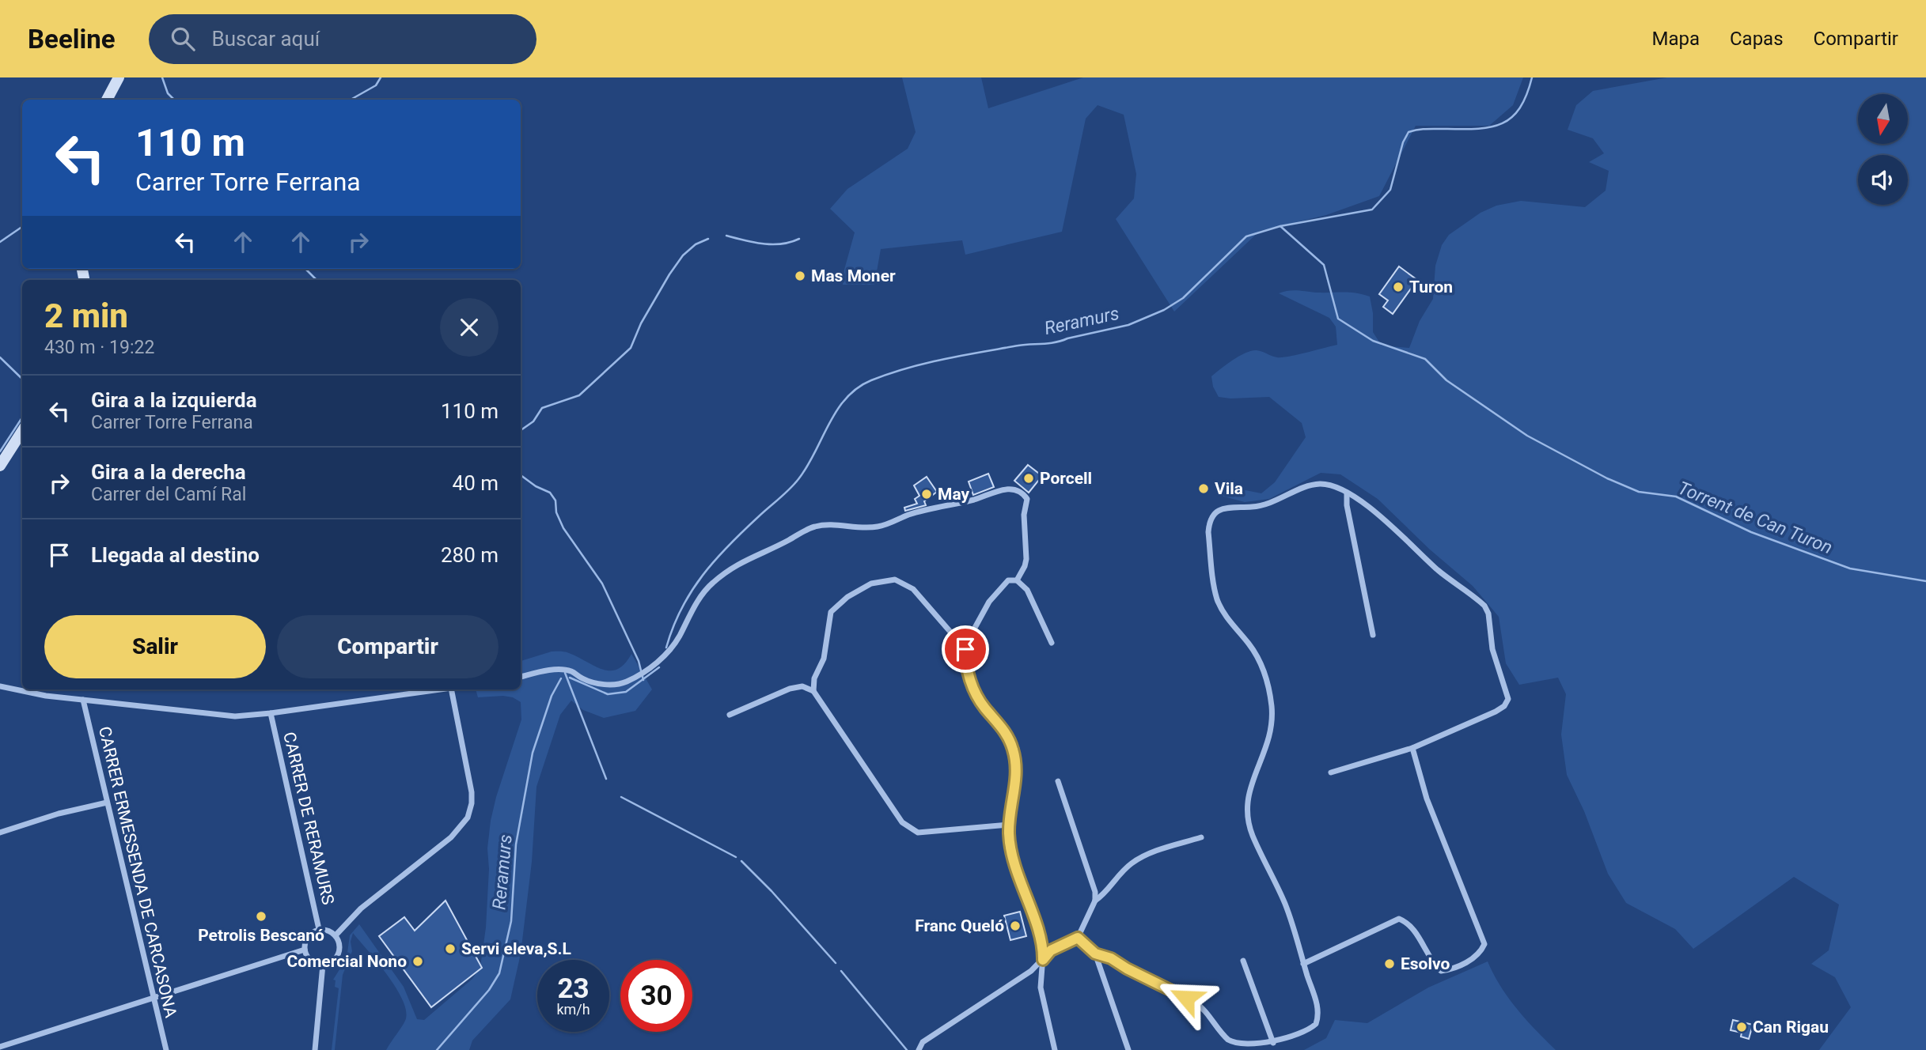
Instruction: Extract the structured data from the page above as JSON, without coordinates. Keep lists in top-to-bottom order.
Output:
{
  "streets": {
    "street": ["CARRER DE RERAMURS", "CARRER ERMESSENDA DE CARCASONA"]
  },
  "water": ["Reramurs", "Torrent de Can Turon"],
  "places": [
    "Mas Moner",
    "Turon",
    "Porcell",
    "Vila",
    "May",
    "Petrolis Bescanó",
    "Franc Queló",
    "Servi eleva,S.L",
    "Comercial Nono",
    "Esolvo",
    "Can Rigau"
  ],
  "north": "bottom",
  "page": {
    "header": "Beeline",
    "search": "Buscar aquí",
    "nav": ["Mapa", "Capas", "Compartir"],
    "turn": ["110 m", "Carrer Torre Ferrana"],
    "heading": ["2 min", "430 m · 19:22"],
    "list": [
      {
        "name": "Gira a la izquierda",
        "note": "Carrer Torre Ferrana",
        "value": "110 m"
      },
      {
        "name": "Gira a la derecha",
        "note": "Carrer del Camí Ral",
        "value": "40 m"
      },
      {
        "name": "Llegada al destino",
        "value": "280 m"
      }
    ],
    "buttons": ["Salir", "Compartir"],
    "speed": "23 km/h",
    "limit": "30"
  }
}
